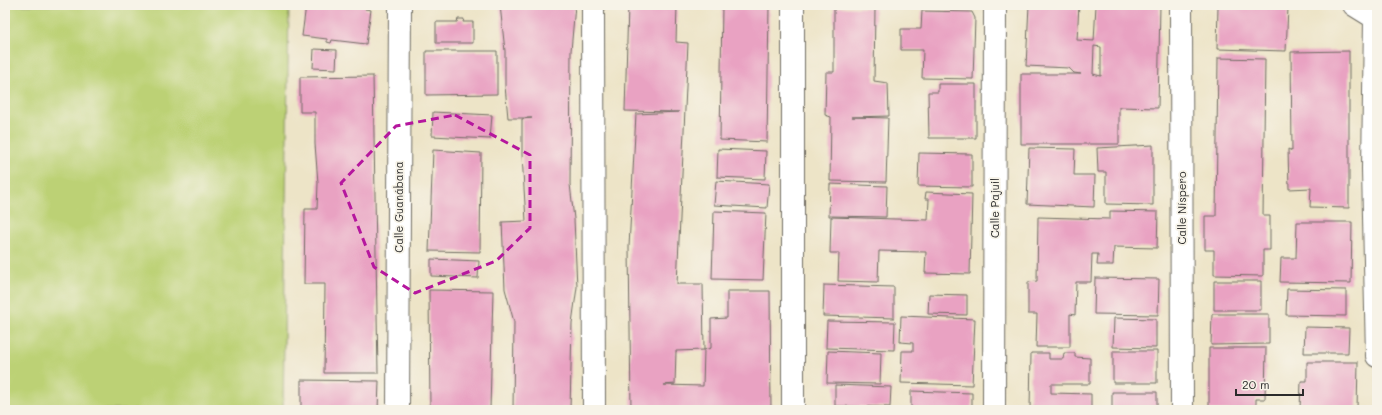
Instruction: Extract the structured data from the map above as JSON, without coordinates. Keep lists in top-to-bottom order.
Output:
{
  "streets": {
    "street": ["Calle Guanábana", "Calle Pajuil", "Calle Níspero"]
  },
  "scale_bar": "20 m"
}
